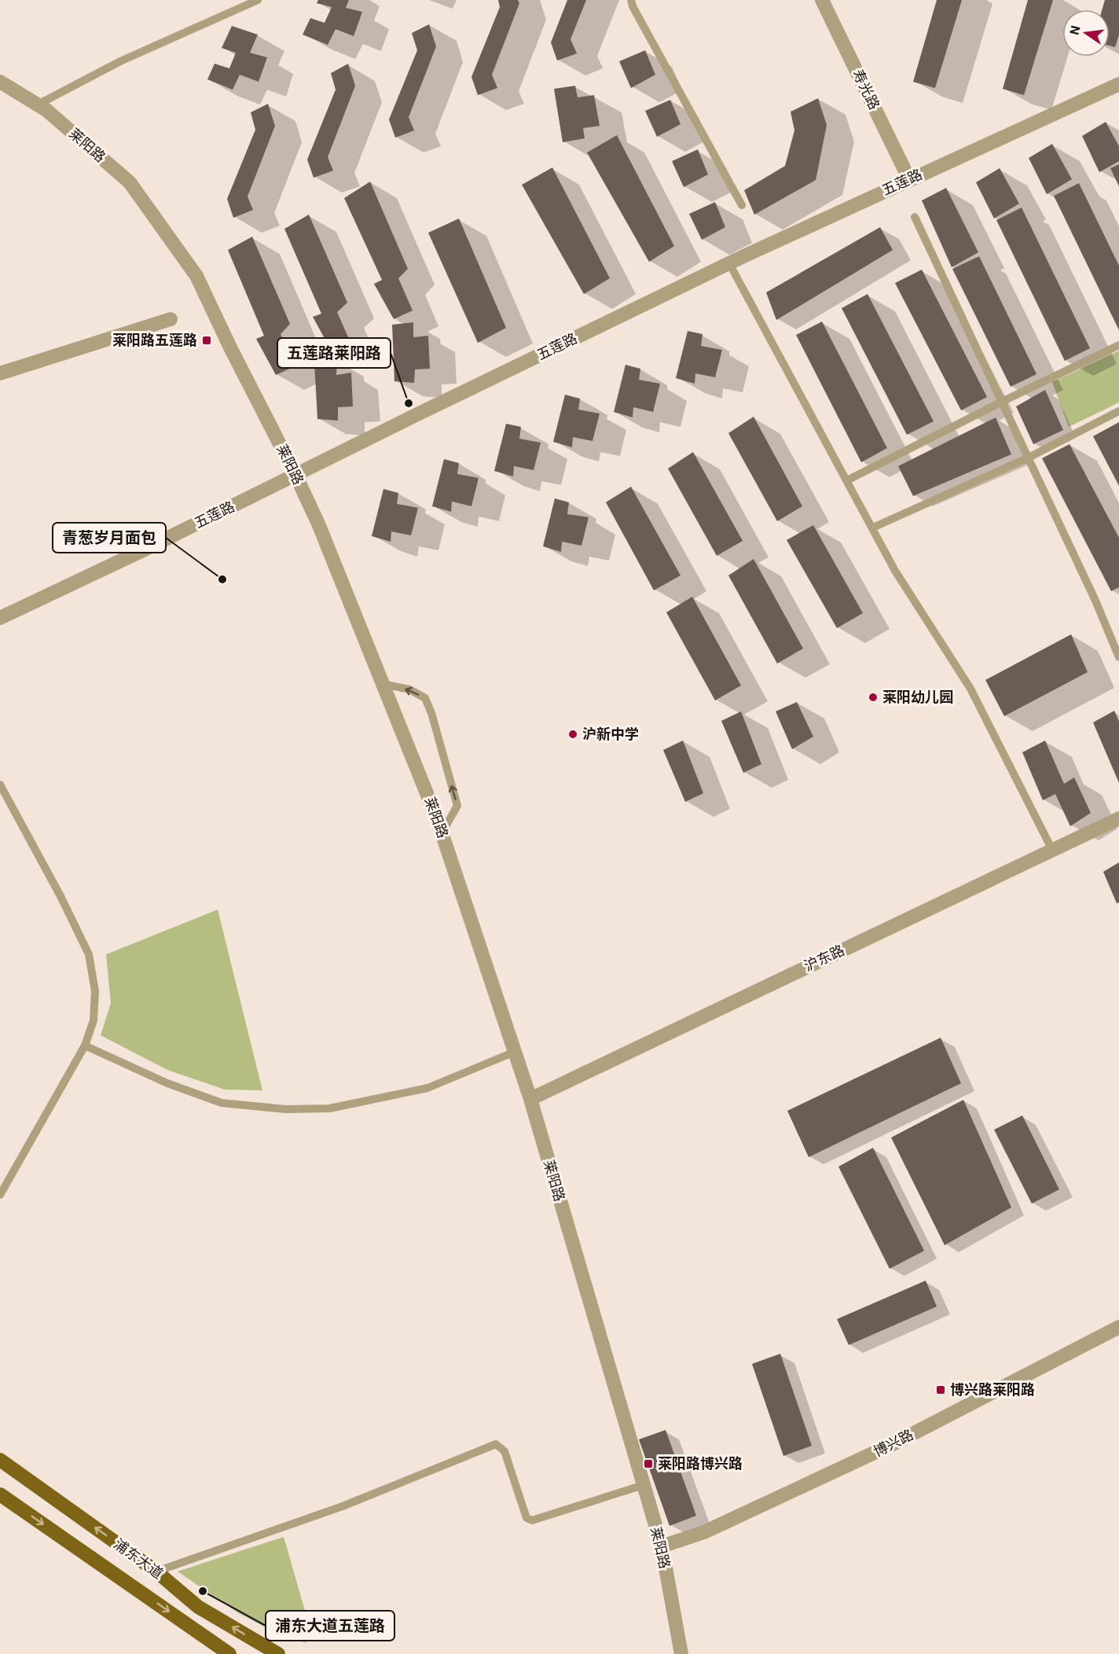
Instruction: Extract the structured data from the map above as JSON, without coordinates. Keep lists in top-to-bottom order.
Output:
{
  "streets": {
    "main road": ["浦东大道"],
    "street": [
      "寿光路",
      "莱阳路",
      "五莲路",
      "沪东路",
      "博兴路"
    ]
  },
  "crossings": [
    ["寿光路", "五莲路"],
    ["莱阳路", "五莲路"],
    ["莱阳路", "沪东路"],
    ["莱阳路", "博兴路"]
  ],
  "places": {
    "transit": ["莱阳路五莲路", "博兴路莱阳路", "莱阳路博兴路"],
    "other": [
      "五莲路莱阳路",
      "青葱岁月面包",
      "莱阳幼儿园",
      "沪新中学",
      "浦东大道五莲路"
    ]
  },
  "north": "left"
}
